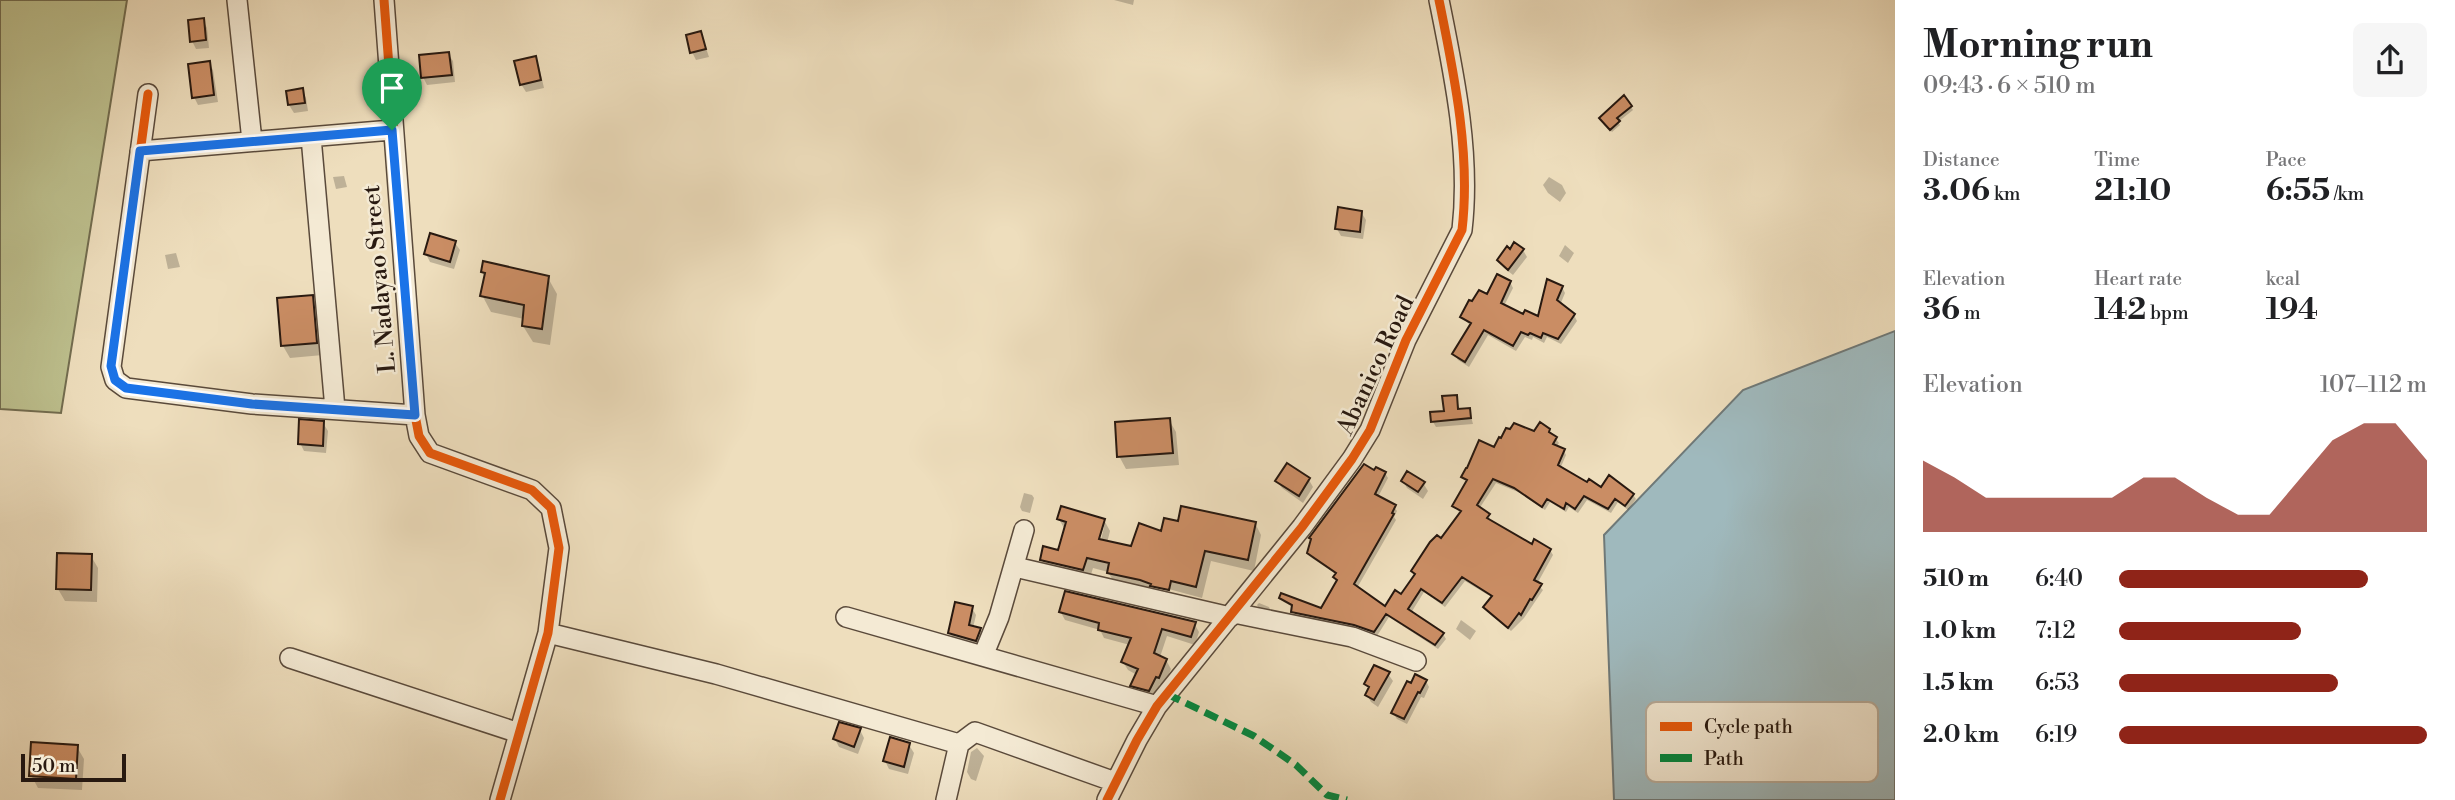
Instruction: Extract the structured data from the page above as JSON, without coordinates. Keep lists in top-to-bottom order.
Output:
{
  "streets": {
    "street": ["L. Nadayao Street", "Abanico Road"]
  },
  "legend": ["Cycle path", "Path"],
  "scale_bar": "50 m",
  "page": {
    "heading": ["Morning run", "09:43 · 6 × 510 m"],
    "stats": [
      ["Distance", "3.06 km"],
      ["Time", "21:10"],
      ["Pace", "6:55 /km"],
      ["Elevation", "36 m"],
      ["Heart rate", "142 bpm"],
      ["kcal", "194"]
    ],
    "chart": ["Elevation", "107–112 m"],
    "list": [
      {
        "name": "510 m",
        "note": "6:40"
      },
      {
        "name": "1.0 km",
        "note": "7:12"
      },
      {
        "name": "1.5 km",
        "note": "6:53"
      },
      {
        "name": "2.0 km",
        "note": "6:19"
      }
    ],
    "scale": "50 m"
  }
}
